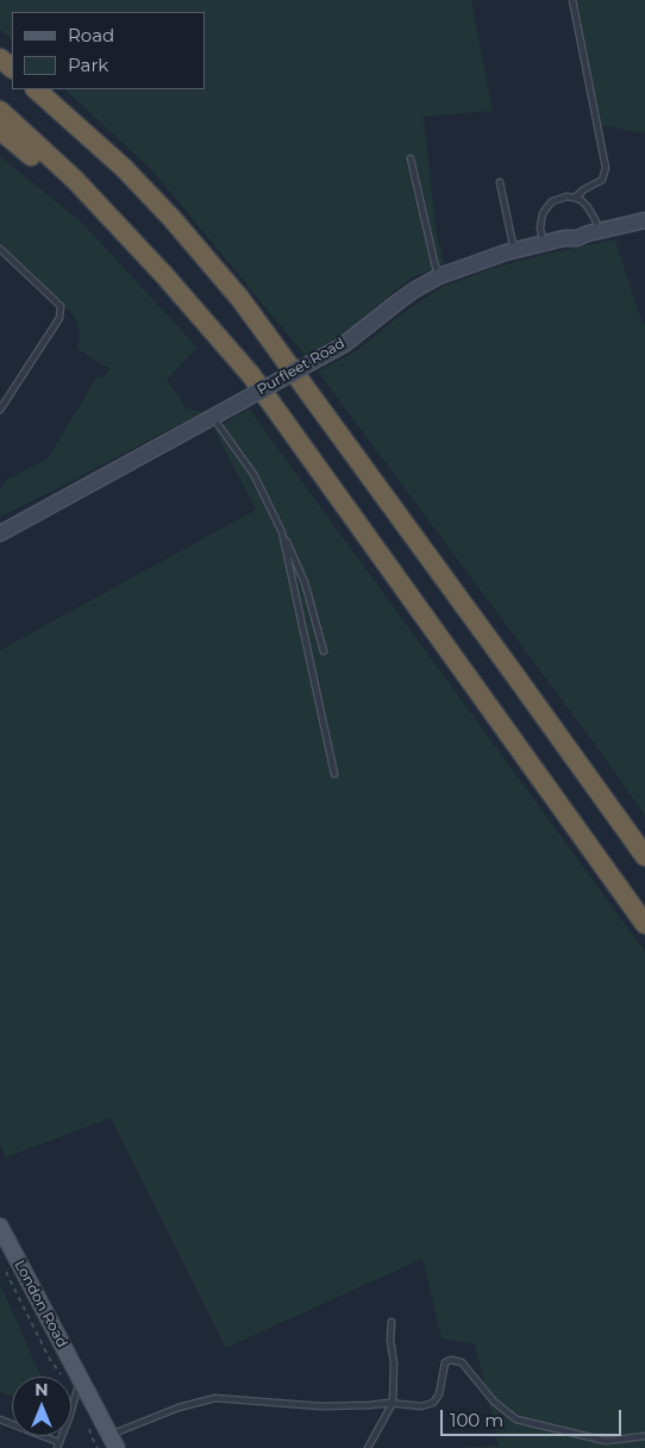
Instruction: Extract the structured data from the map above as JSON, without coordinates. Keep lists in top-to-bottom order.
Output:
{
  "streets": {
    "main road": ["London Road"],
    "street": ["Purfleet Road"]
  },
  "legend": ["Road", "Park"],
  "scale_bar": "100 m",
  "north": "top"
}
